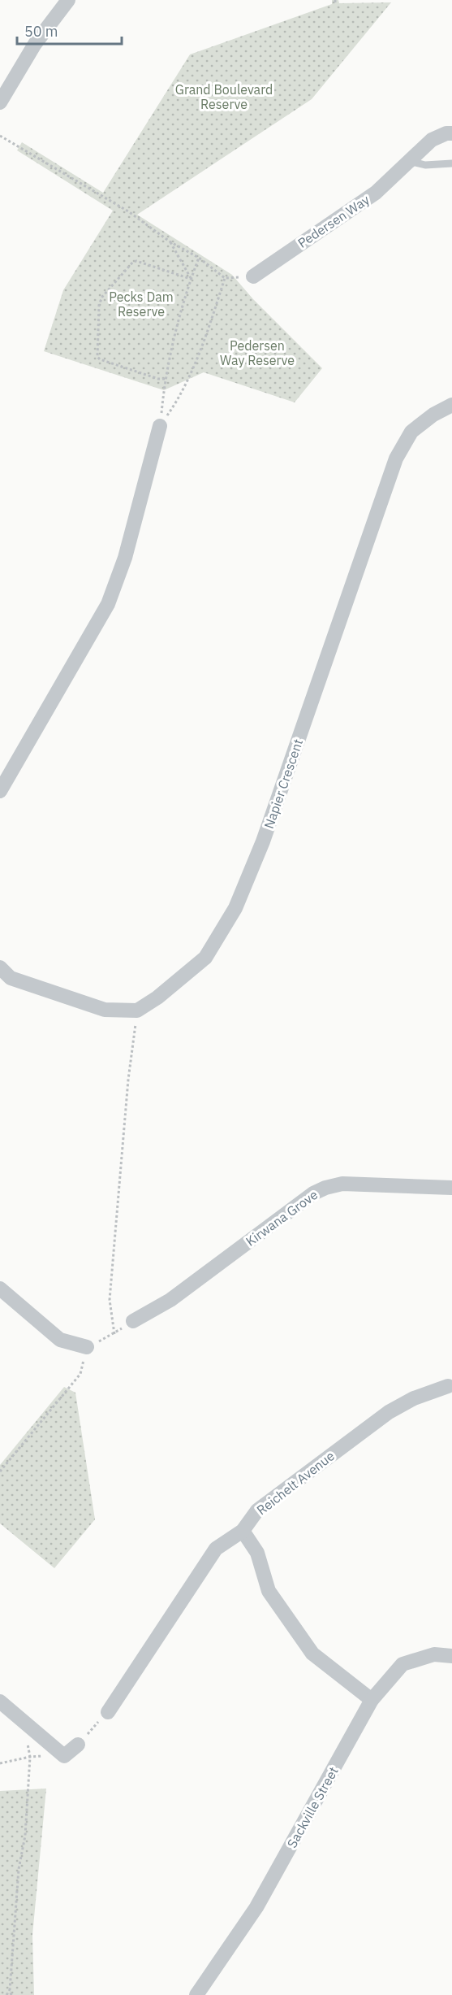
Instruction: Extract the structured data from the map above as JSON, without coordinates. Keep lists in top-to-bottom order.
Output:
{
  "streets": {
    "street": [
      "Pedersen Way",
      "Napier Crescent",
      "Kirwana Grove",
      "Reichelt Avenue",
      "Sackville Street"
    ]
  },
  "parks": ["Grand Boulevard Reserve", "Pecks Dam Reserve", "Pedersen Way Reserve"],
  "scale_bar": "50 m"
}
